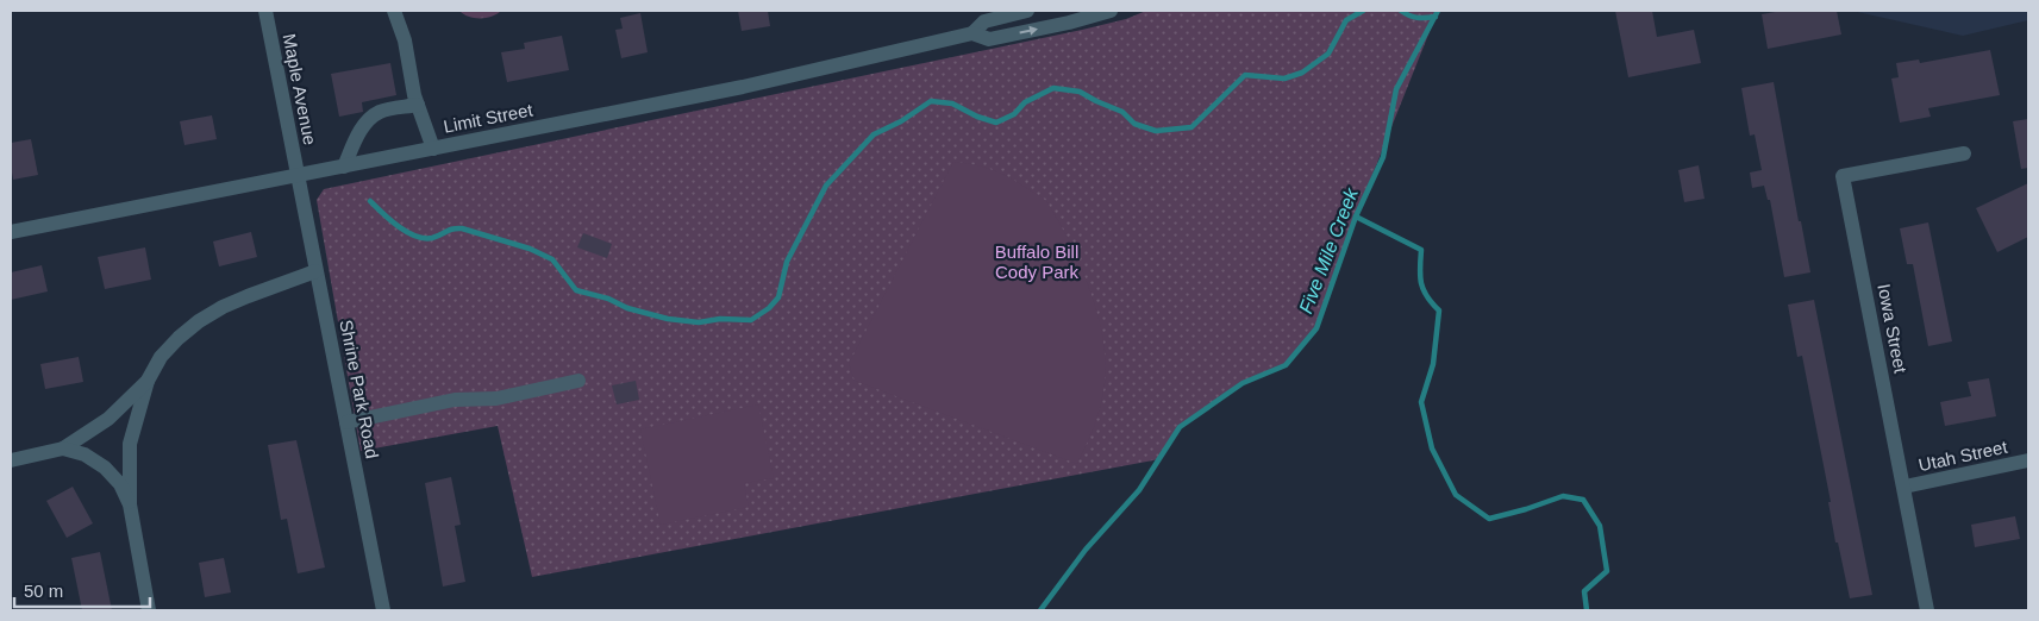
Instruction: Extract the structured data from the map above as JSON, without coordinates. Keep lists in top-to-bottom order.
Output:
{
  "streets": {
    "street": [
      "Maple Avenue",
      "Limit Street",
      "Iowa Street",
      "Shrine Park Road",
      "Utah Street"
    ]
  },
  "crossings": [
    ["Maple Avenue", "Limit Street"],
    ["Maple Avenue", "Shrine Park Road"],
    ["Limit Street", "Shrine Park Road"],
    ["Iowa Street", "Utah Street"]
  ],
  "water": ["Five Mile Creek"],
  "parks": ["Buffalo Bill Cody Park"],
  "scale_bar": "50 m"
}
